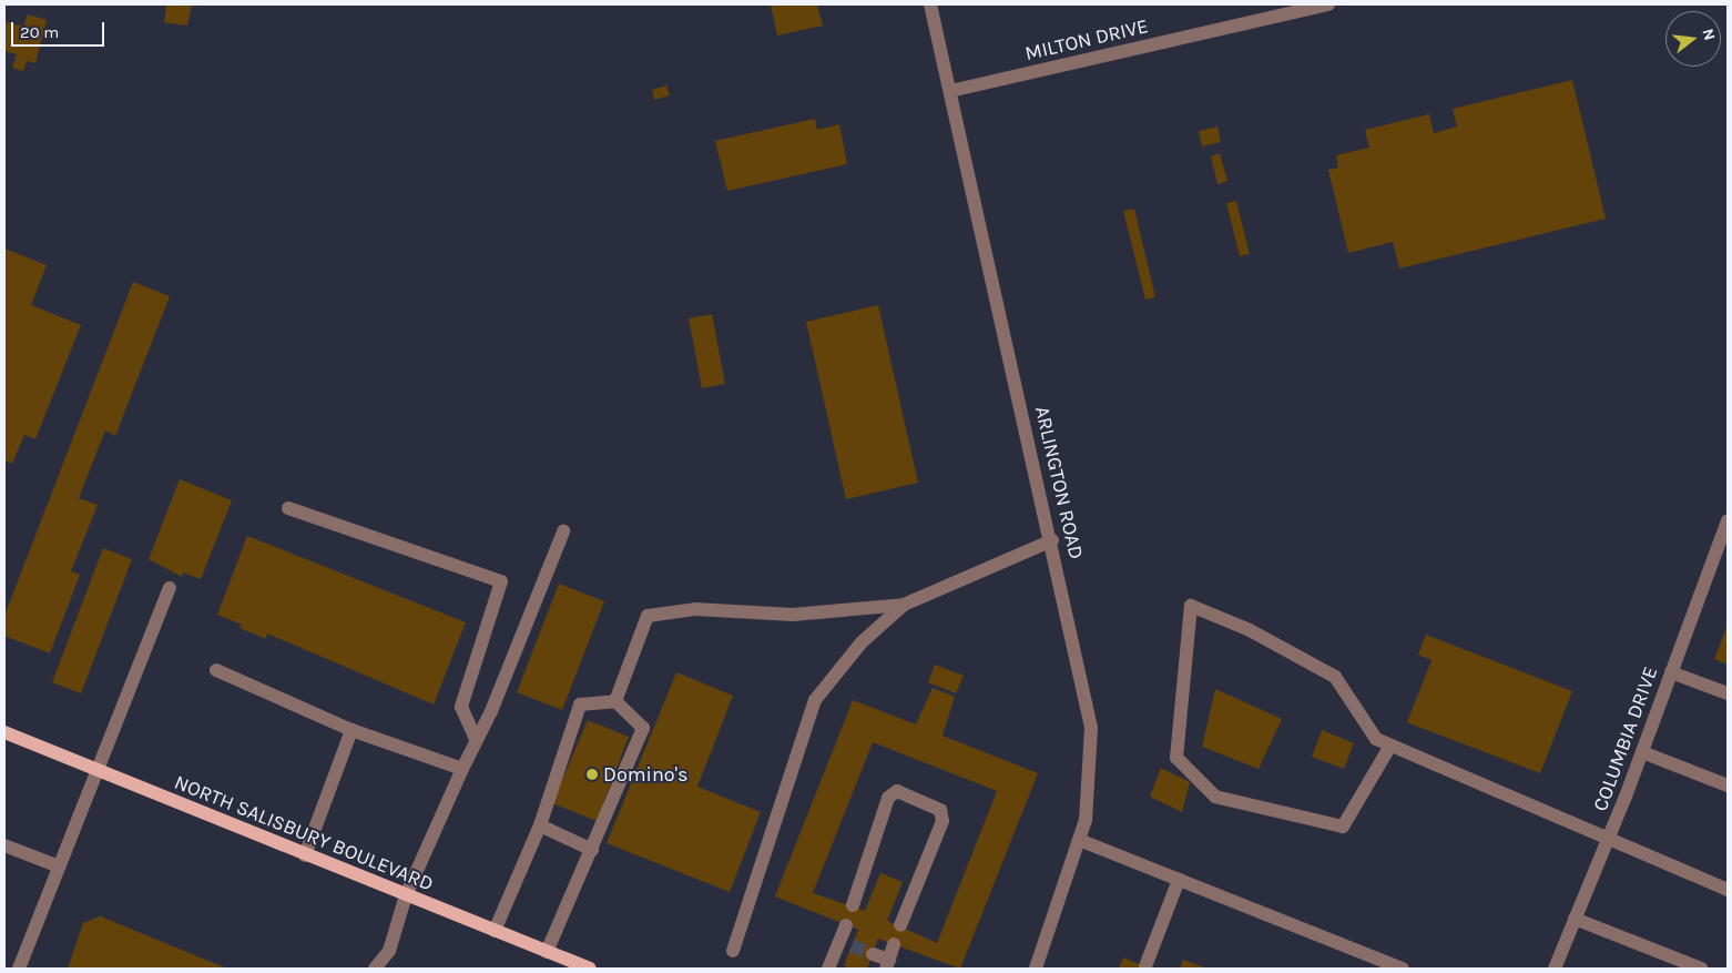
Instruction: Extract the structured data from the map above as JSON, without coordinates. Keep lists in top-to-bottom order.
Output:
{
  "streets": {
    "main road": ["NORTH SALISBURY BOULEVARD"],
    "street": ["MILTON DRIVE", "ARLINGTON ROAD", "COLUMBIA DRIVE"]
  },
  "crossings": [
    ["MILTON DRIVE", "ARLINGTON ROAD"]
  ],
  "places": ["Domino's"],
  "scale_bar": "20 m",
  "north": "right"
}
